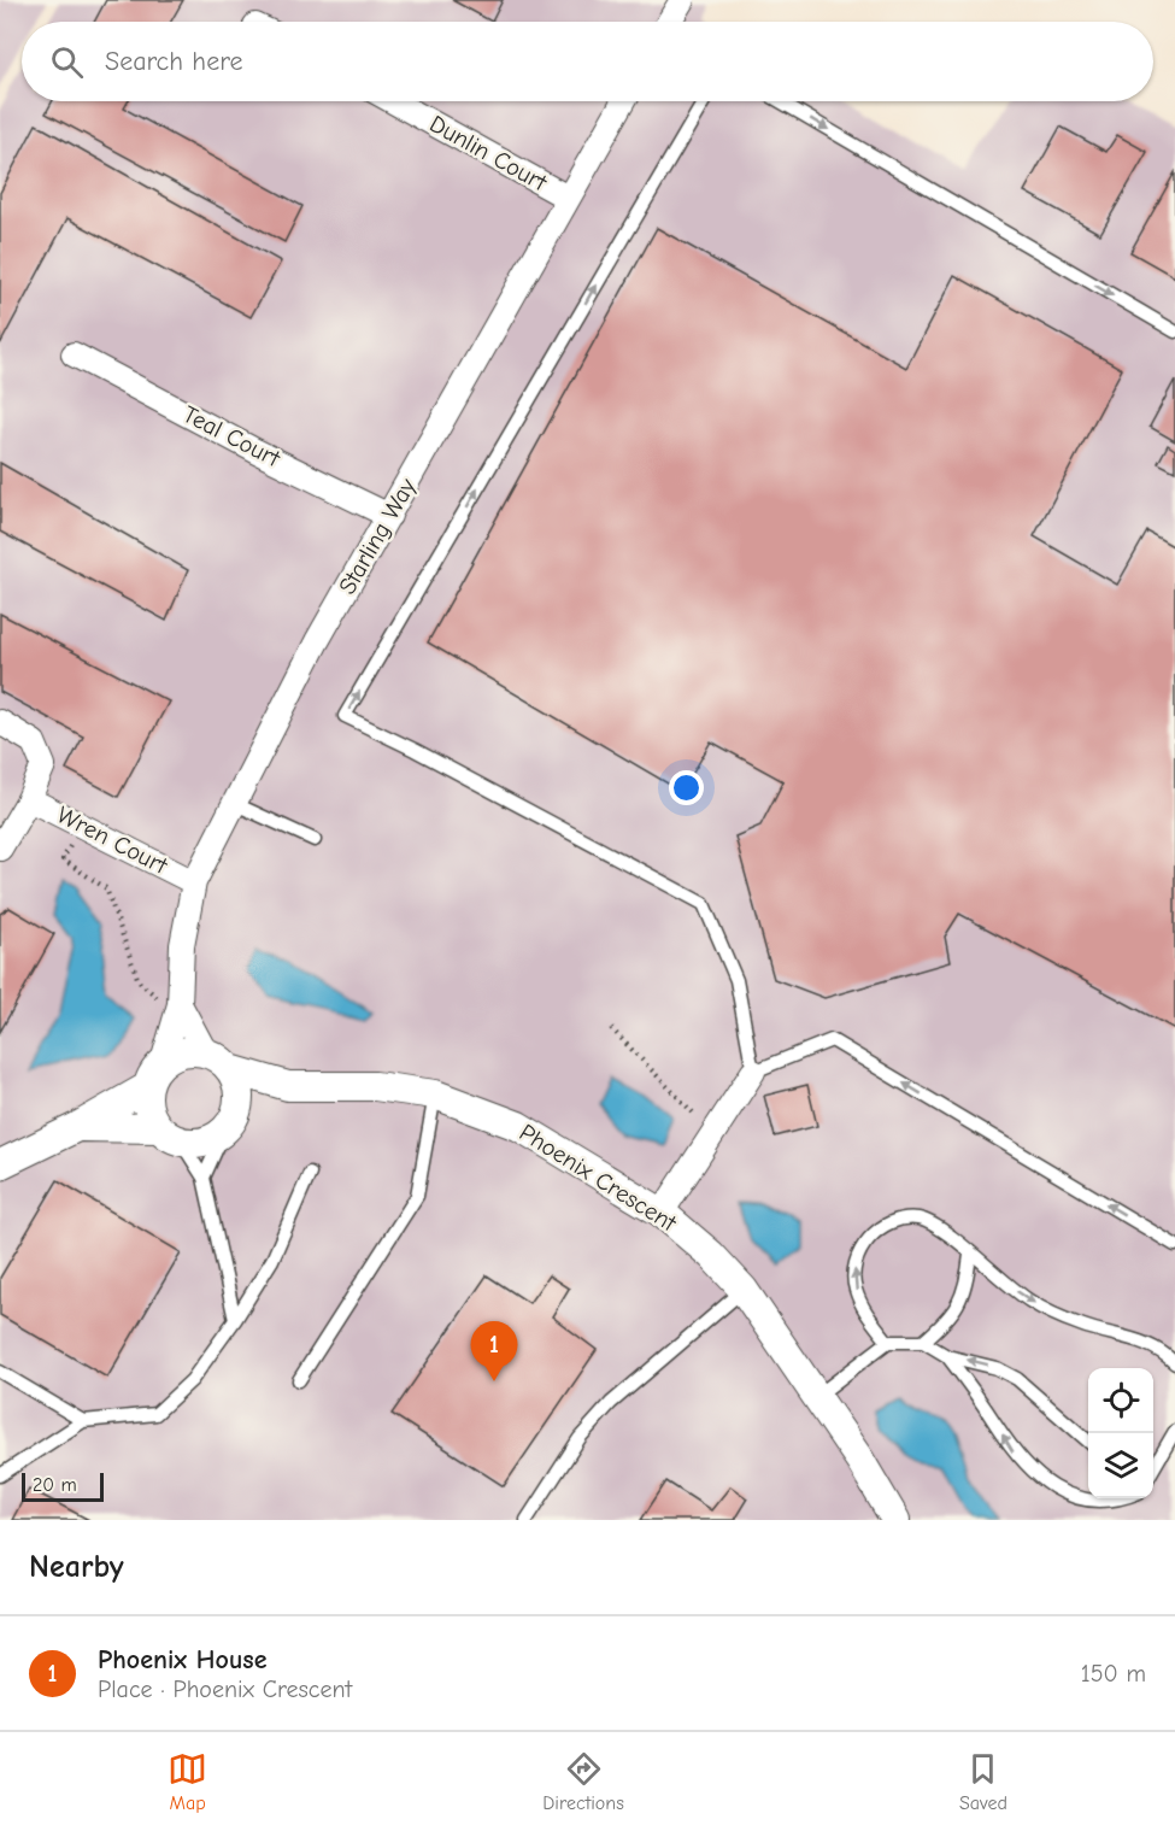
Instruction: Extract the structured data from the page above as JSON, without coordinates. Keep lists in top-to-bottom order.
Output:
{
  "streets": {
    "street": [
      "Dunlin Court",
      "Teal Court",
      "Starling Way",
      "Wren Court",
      "Phoenix Crescent"
    ]
  },
  "crossings": [
    ["Dunlin Court", "Starling Way"],
    ["Teal Court", "Starling Way"],
    ["Starling Way", "Wren Court"],
    ["Starling Way", "Phoenix Crescent"]
  ],
  "scale_bar": "20 m",
  "page": {
    "search": "Search here",
    "pins": "1",
    "scale": "20 m",
    "heading": "Nearby",
    "list": [
      {
        "mark": "1",
        "name": "Phoenix House",
        "note": "Place · Phoenix Crescent",
        "value": "150 m"
      }
    ],
    "nav": ["Map", "Directions", "Saved"]
  }
}
